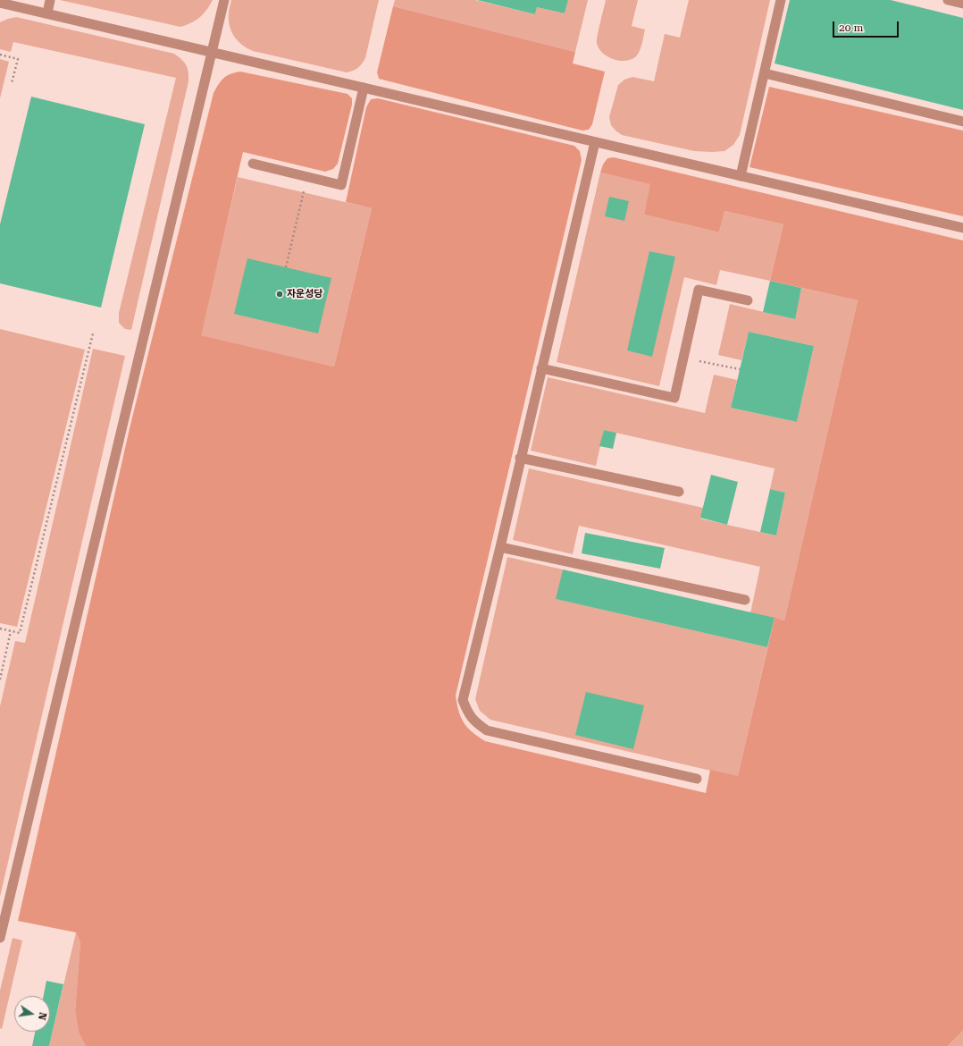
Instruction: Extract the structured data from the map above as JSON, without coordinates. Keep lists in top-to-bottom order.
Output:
{
  "places": ["자운성당"],
  "scale_bar": "20 m",
  "north": "right"
}
